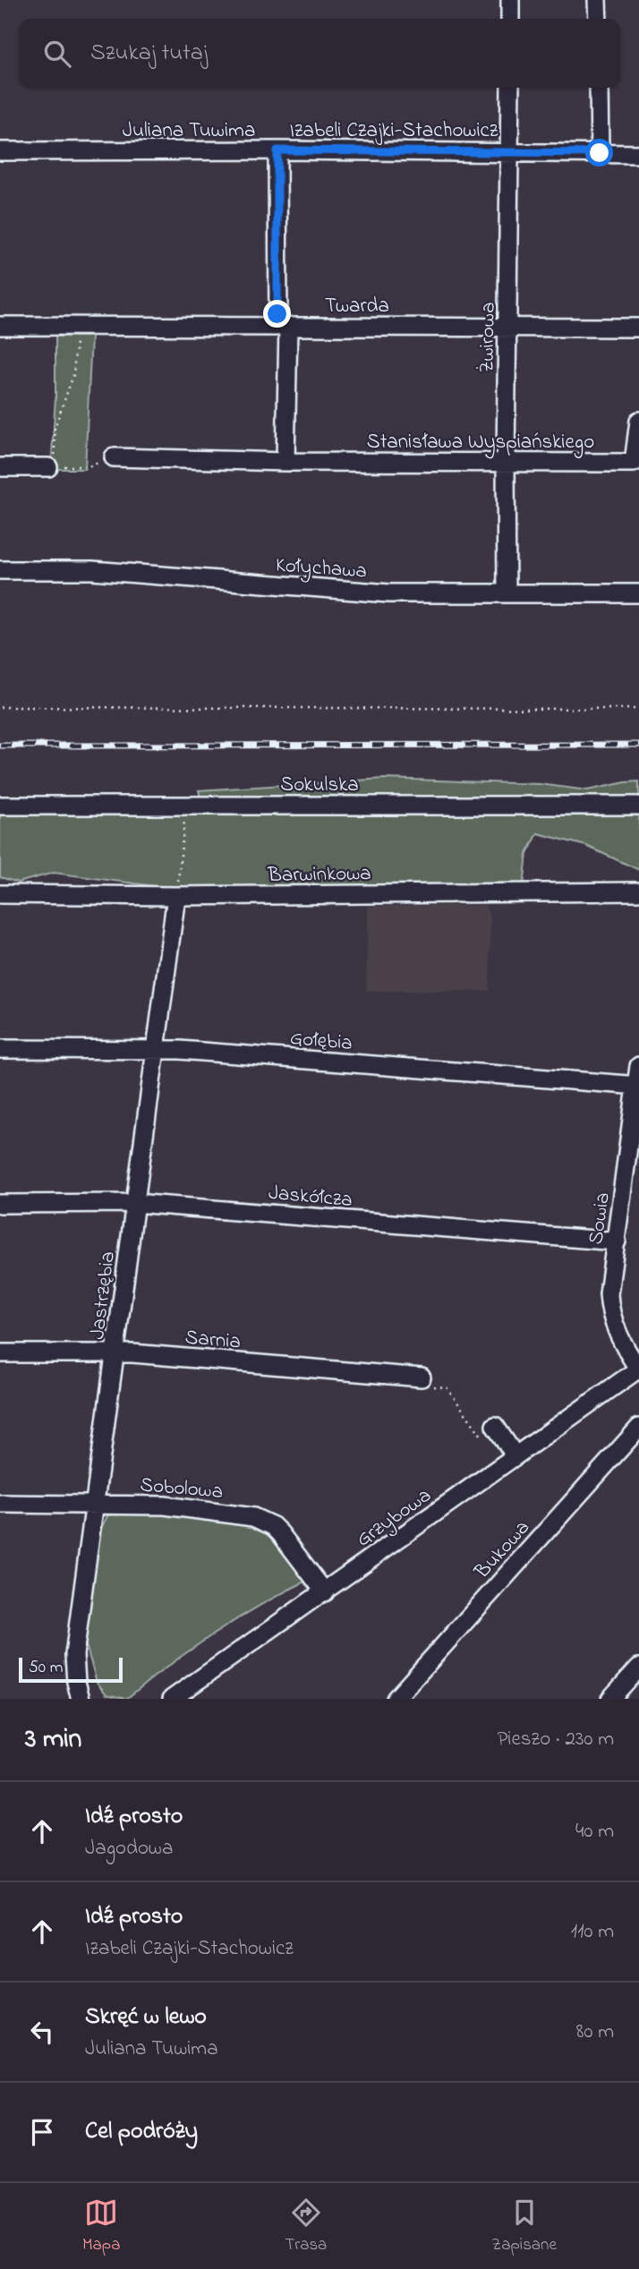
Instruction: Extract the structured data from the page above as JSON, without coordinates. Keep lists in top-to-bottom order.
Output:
{
  "streets": {
    "street": [
      "Juliana Tuwima",
      "Izabeli Czajki-Stachowicz",
      "Twarda",
      "Żwirowa",
      "Stanisława Wyspiańskiego",
      "Kołychawa",
      "Sokulska",
      "Barwinkowa",
      "Gołębia",
      "Jaskółcza",
      "Sowia",
      "Jastrzębia",
      "Sarnia",
      "Sobolowa",
      "Grzybowa",
      "Bukowa"
    ]
  },
  "crossings": [
    ["Juliana Tuwima", "Izabeli Czajki-Stachowicz"],
    ["Juliana Tuwima", "Twarda"],
    ["Juliana Tuwima", "Stanisława Wyspiańskiego"],
    ["Izabeli Czajki-Stachowicz", "Żwirowa"],
    ["Twarda", "Żwirowa"],
    ["Żwirowa", "Stanisława Wyspiańskiego"],
    ["Żwirowa", "Kołychawa"],
    ["Barwinkowa", "Jastrzębia"],
    ["Gołębia", "Sowia"],
    ["Gołębia", "Jastrzębia"],
    ["Jaskółcza", "Sowia"],
    ["Jaskółcza", "Jastrzębia"],
    ["Sowia", "Grzybowa"],
    ["Jastrzębia", "Sarnia"],
    ["Jastrzębia", "Sobolowa"],
    ["Sobolowa", "Grzybowa"]
  ],
  "scale_bar": "50 m",
  "page": {
    "search": "Szukaj tutaj",
    "scale": "50 m",
    "heading": ["3 min", "Pieszo · 230 m"],
    "list": [
      ["Idź prosto", "Jagodowa", "40 m"],
      ["Idź prosto", "Izabeli Czajki-Stachowicz", "110 m"],
      ["Skręć w lewo", "Juliana Tuwima", "80 m"],
      "Cel podróży"
    ],
    "nav": ["Mapa", "Trasa", "Zapisane"]
  }
}
